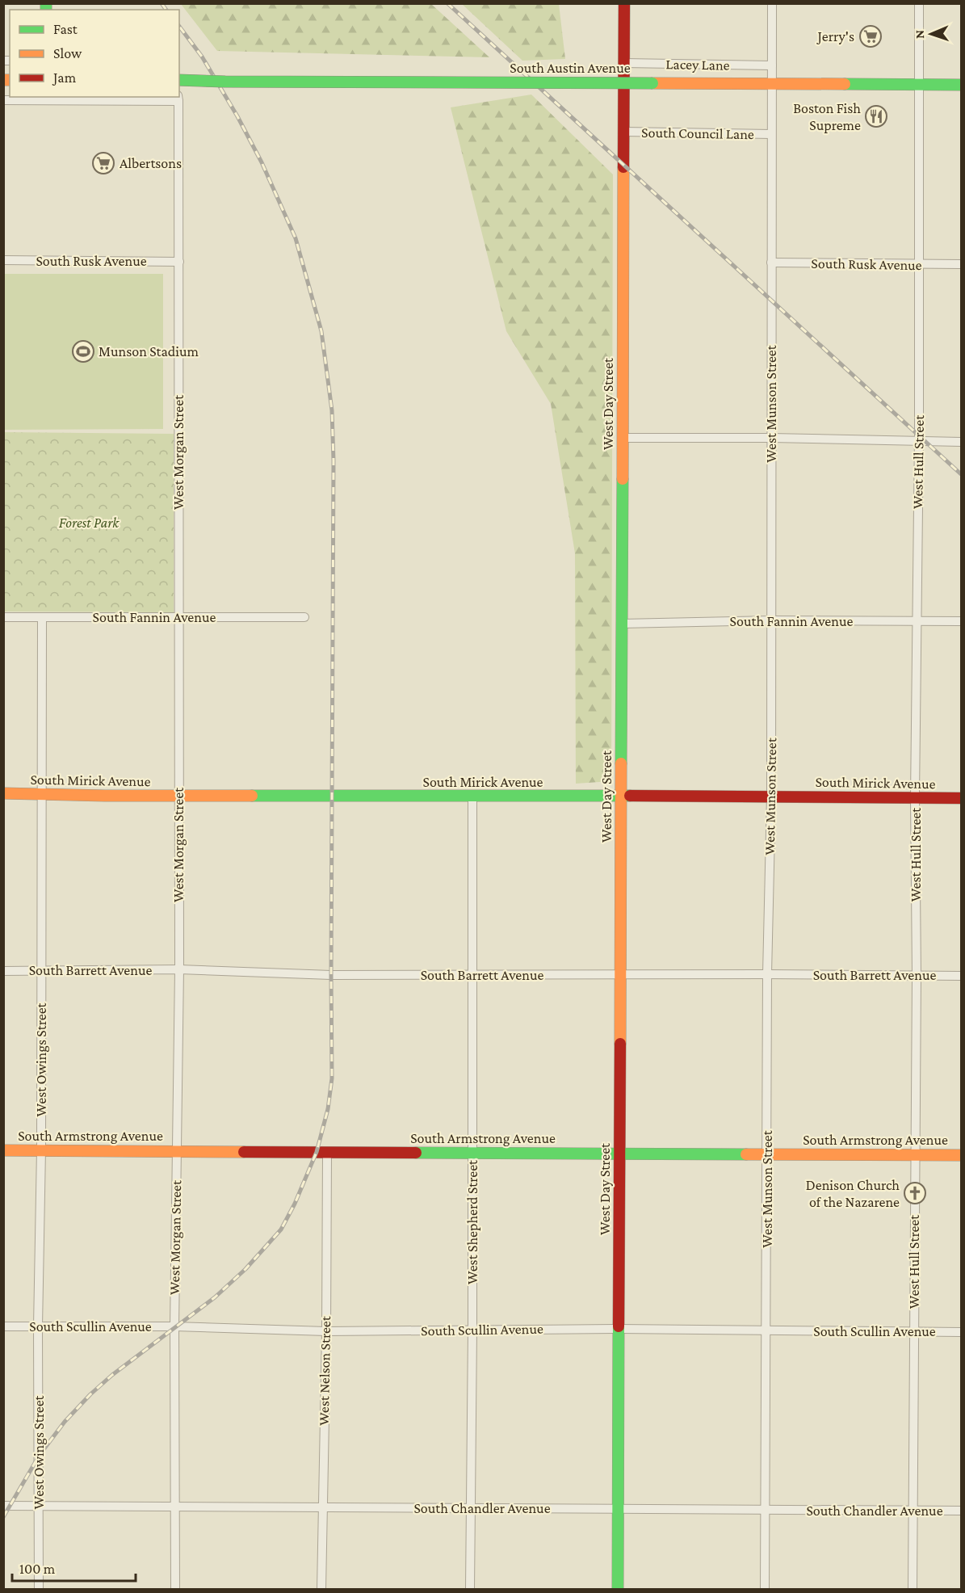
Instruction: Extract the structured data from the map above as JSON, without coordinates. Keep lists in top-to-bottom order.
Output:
{
  "streets": {
    "main road": [
      "South Austin Avenue",
      "West Day Street",
      "South Mirick Avenue",
      "South Armstrong Avenue"
    ],
    "street": [
      "Lacey Lane",
      "South Council Lane",
      "South Rusk Avenue",
      "West Munson Street",
      "West Morgan Street",
      "West Hull Street",
      "South Fannin Avenue",
      "South Barrett Avenue",
      "West Owings Street",
      "West Shepherd Street",
      "South Scullin Avenue",
      "West Nelson Street",
      "South Chandler Avenue"
    ]
  },
  "crossings": [
    ["Lacey Lane", "West Day Street"],
    ["Lacey Lane", "West Munson Street"],
    ["South Austin Avenue", "West Munson Street"],
    ["South Austin Avenue", "West Hull Street"],
    ["South Council Lane", "West Day Street"],
    ["South Council Lane", "West Munson Street"],
    ["South Rusk Avenue", "West Munson Street"],
    ["South Rusk Avenue", "West Morgan Street"],
    ["South Rusk Avenue", "West Hull Street"],
    ["West Day Street", "South Fannin Avenue"],
    ["West Day Street", "South Mirick Avenue"],
    ["West Day Street", "South Barrett Avenue"],
    ["West Day Street", "South Armstrong Avenue"],
    ["West Day Street", "South Scullin Avenue"],
    ["West Day Street", "South Chandler Avenue"],
    ["West Munson Street", "South Fannin Avenue"],
    ["West Munson Street", "South Mirick Avenue"],
    ["West Munson Street", "South Barrett Avenue"],
    ["West Munson Street", "South Armstrong Avenue"],
    ["West Munson Street", "South Scullin Avenue"],
    ["West Munson Street", "South Chandler Avenue"],
    ["West Morgan Street", "South Fannin Avenue"],
    ["West Morgan Street", "South Mirick Avenue"],
    ["West Morgan Street", "South Barrett Avenue"],
    ["West Morgan Street", "South Armstrong Avenue"],
    ["West Morgan Street", "South Scullin Avenue"],
    ["West Morgan Street", "South Chandler Avenue"],
    ["West Hull Street", "South Fannin Avenue"],
    ["West Hull Street", "South Mirick Avenue"],
    ["West Hull Street", "South Barrett Avenue"],
    ["West Hull Street", "South Armstrong Avenue"],
    ["West Hull Street", "South Scullin Avenue"],
    ["West Hull Street", "South Chandler Avenue"],
    ["South Fannin Avenue", "West Owings Street"],
    ["South Mirick Avenue", "West Owings Street"],
    ["South Mirick Avenue", "West Shepherd Street"],
    ["South Barrett Avenue", "West Owings Street"],
    ["South Barrett Avenue", "West Shepherd Street"],
    ["West Owings Street", "South Armstrong Avenue"],
    ["West Owings Street", "South Scullin Avenue"],
    ["West Owings Street", "South Chandler Avenue"],
    ["South Armstrong Avenue", "West Shepherd Street"],
    ["South Armstrong Avenue", "West Nelson Street"],
    ["West Shepherd Street", "South Scullin Avenue"],
    ["West Shepherd Street", "South Chandler Avenue"],
    ["South Scullin Avenue", "West Nelson Street"],
    ["West Nelson Street", "South Chandler Avenue"]
  ],
  "parks": ["Forest Park"],
  "places": {
    "supermarket": ["Jerry's", "Albertsons"],
    "restaurant": ["Boston Fish Supreme"],
    "sports": ["Munson Stadium"],
    "church": ["Denison Church of the Nazarene"]
  },
  "legend": ["Fast", "Slow", "Jam"],
  "scale_bar": "100 m",
  "north": "left"
}
